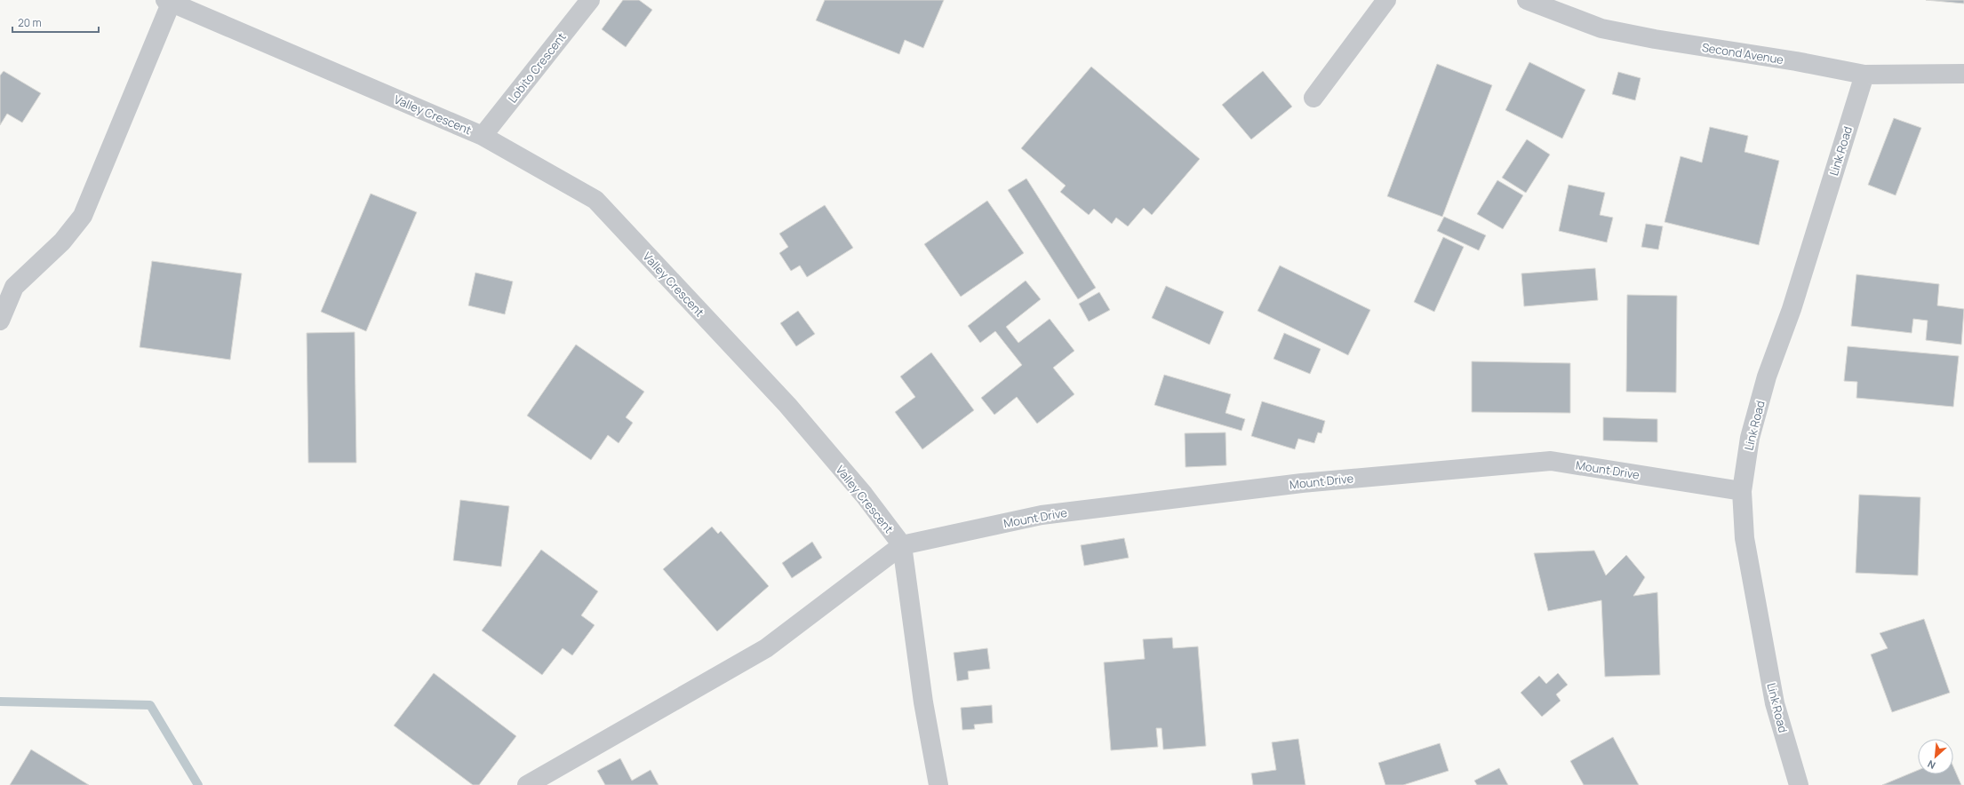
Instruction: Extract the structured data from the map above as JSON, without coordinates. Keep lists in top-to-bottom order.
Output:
{
  "streets": {
    "street": [
      "Second Avenue",
      "Lobito Crescent",
      "Valley Crescent",
      "Link Road",
      "Mount Drive"
    ]
  },
  "crossings": [
    ["Second Avenue", "Link Road"],
    ["Lobito Crescent", "Valley Crescent"],
    ["Valley Crescent", "Mount Drive"],
    ["Link Road", "Mount Drive"]
  ],
  "scale_bar": "20 m",
  "north": "bottom left"
}
